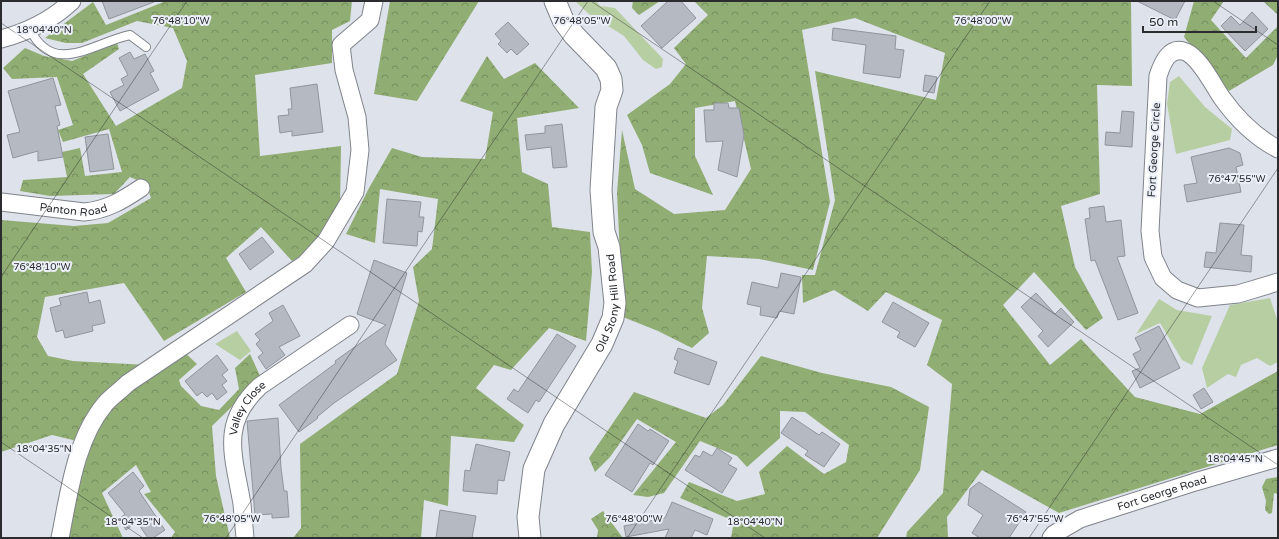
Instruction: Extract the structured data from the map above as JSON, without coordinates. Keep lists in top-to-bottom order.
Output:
{
  "streets": {
    "street": [
      "Fort George Circle",
      "Panton Road",
      "Old Stony Hill Road",
      "Valley Close",
      "Fort George Road"
    ]
  },
  "scale_bar": "50 m",
  "coordinates": [
    "76°48'10\"W",
    "76°48'05\"W",
    "76°48'00\"W",
    "18°04'40\"N",
    "76°47'55\"W",
    "18°04'35\"N",
    "18°04'45\"N"
  ]
}
